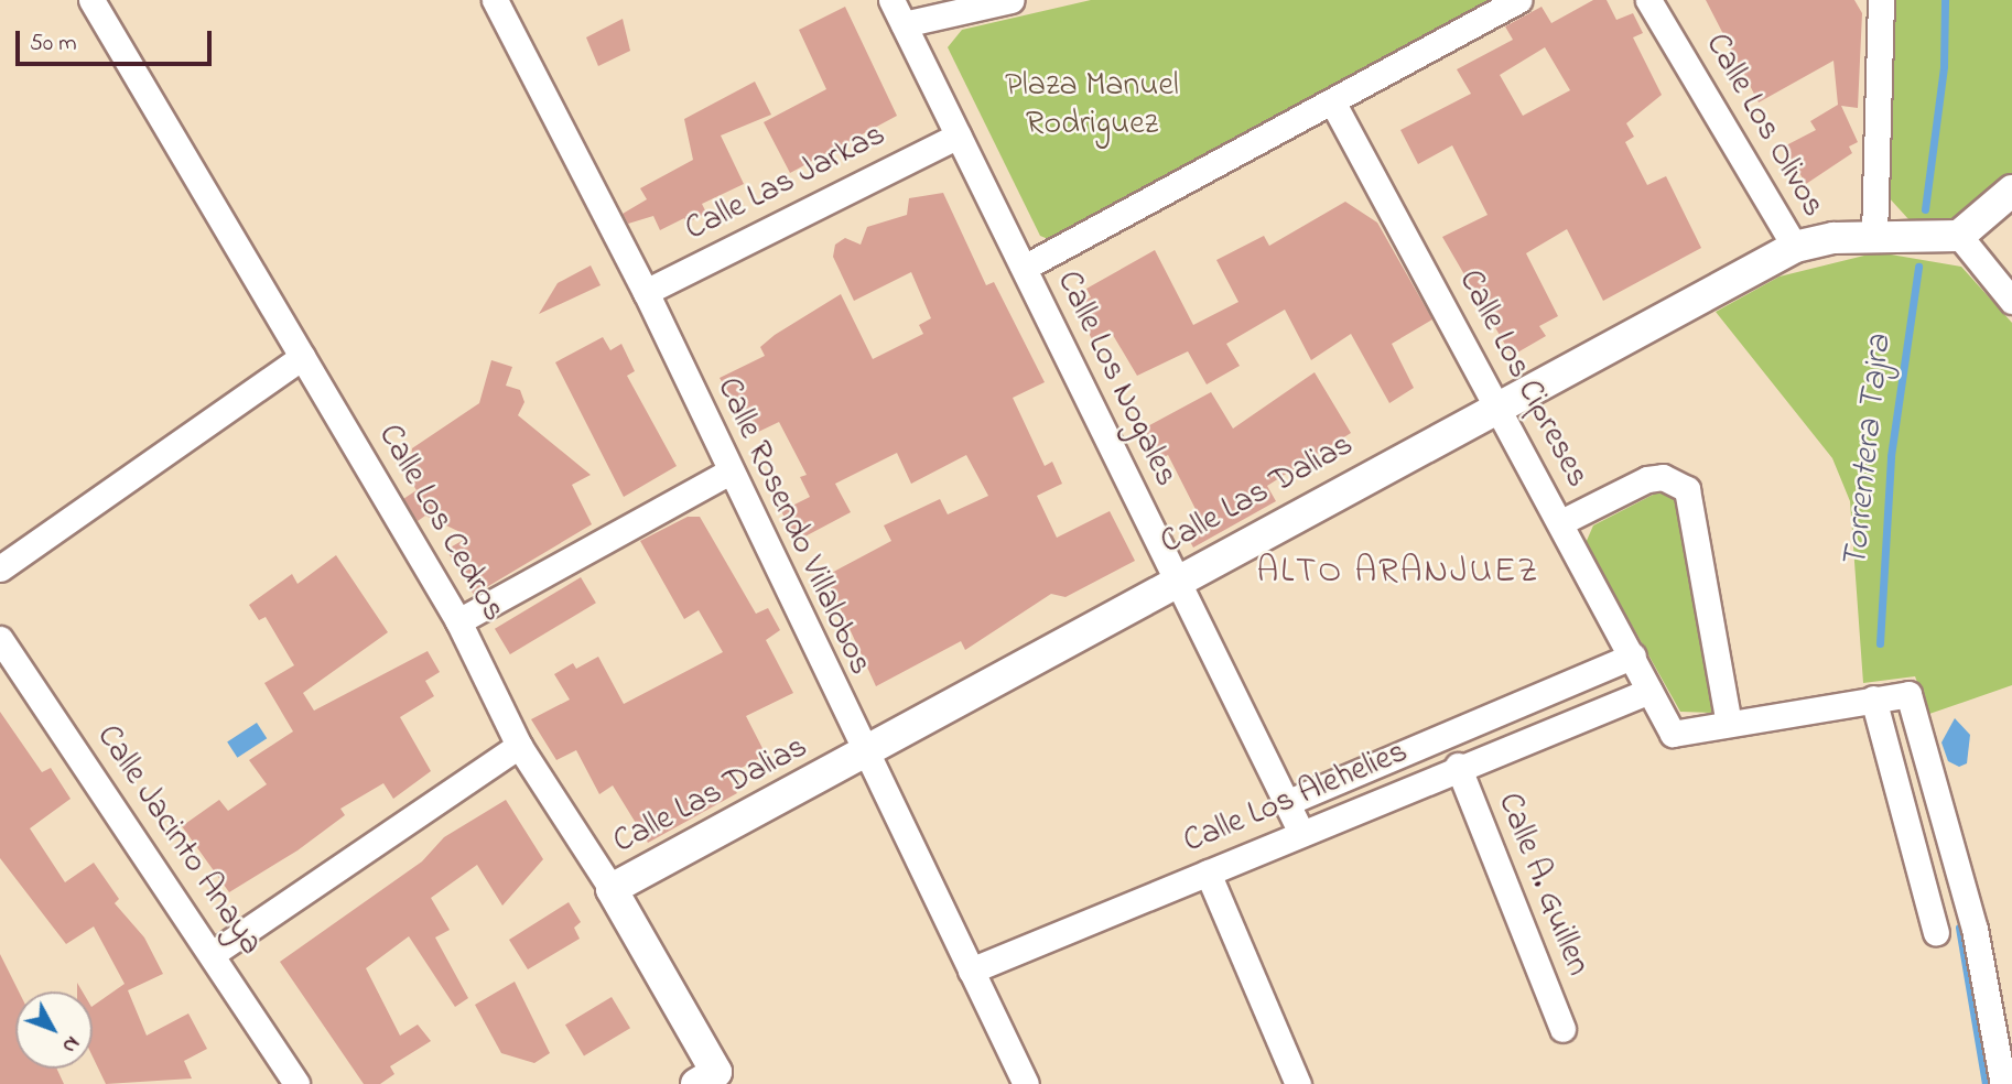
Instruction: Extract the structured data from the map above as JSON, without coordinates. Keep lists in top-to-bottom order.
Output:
{
  "streets": {
    "street": [
      "Calle Los Olivos",
      "Calle Las Jarkas",
      "Calle Los Nogales",
      "Calle Los Cipreses",
      "Calle Las Dalias",
      "Calle Los Cedros",
      "Calle Rosendo Villalobos",
      "Calle Los Alehelies",
      "Calle Jacinto Anaya",
      "Calle A. Guillen"
    ]
  },
  "crossings": [
    ["Calle Los Olivos", "Calle Las Dalias"],
    ["Calle Las Jarkas", "Calle Los Nogales"],
    ["Calle Las Jarkas", "Calle Rosendo Villalobos"],
    ["Calle Los Nogales", "Calle Las Dalias"],
    ["Calle Los Nogales", "Calle Los Alehelies"],
    ["Calle Los Cipreses", "Calle Las Dalias"],
    ["Calle Los Cipreses", "Calle Los Alehelies"],
    ["Calle Las Dalias", "Calle Los Cedros"],
    ["Calle Las Dalias", "Calle Rosendo Villalobos"],
    ["Calle Rosendo Villalobos", "Calle Los Alehelies"],
    ["Calle Los Alehelies", "Calle A. Guillen"]
  ],
  "districts": ["ALTO ARANJUEZ"],
  "water": ["Torrentera Tajra"],
  "parks": ["Plaza Manuel Rodriguez"],
  "scale_bar": "50 m",
  "north": "bottom right"
}
